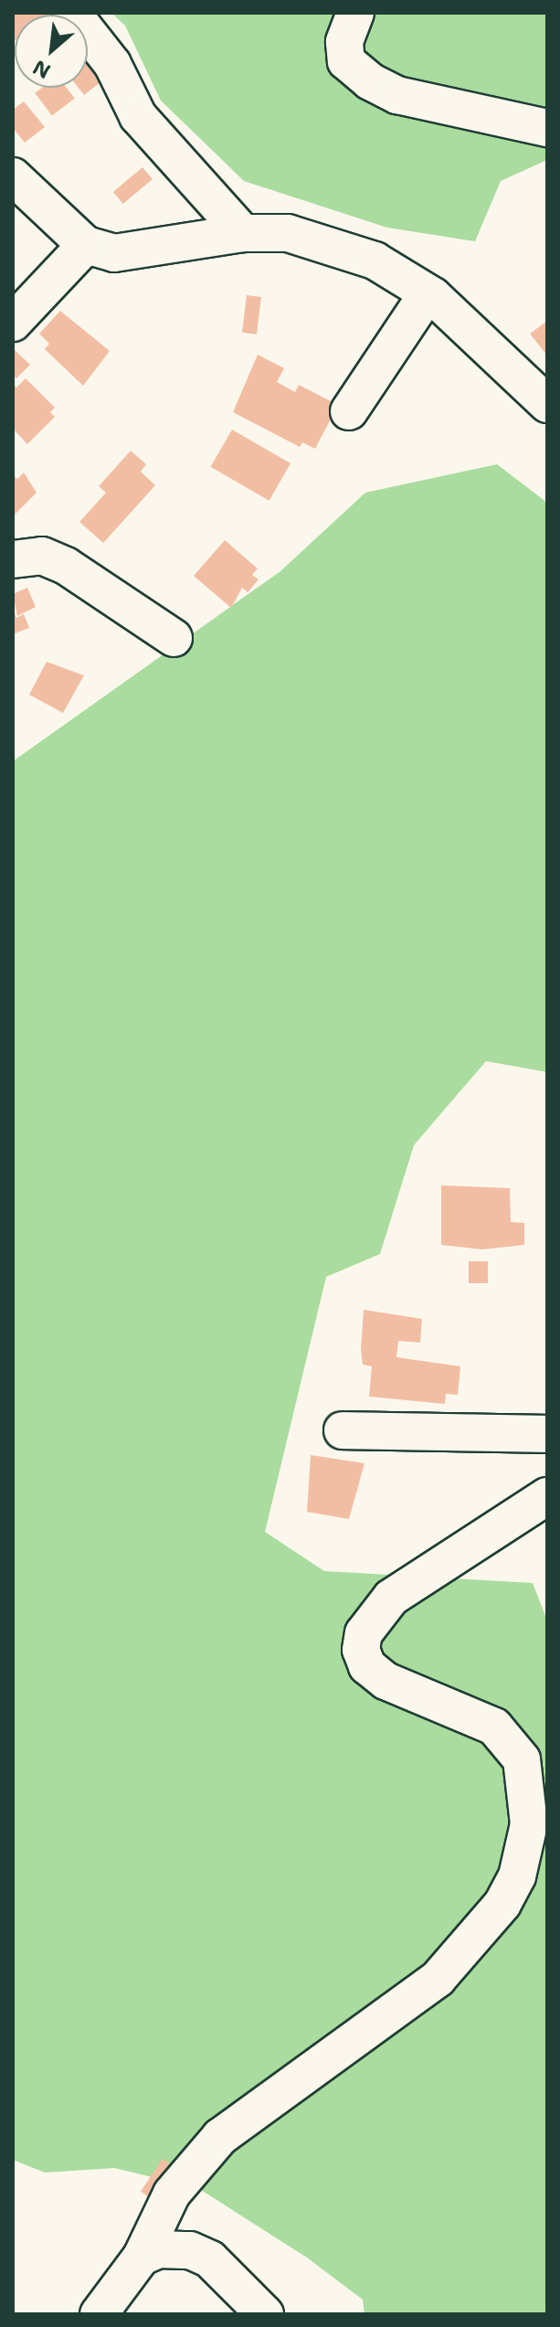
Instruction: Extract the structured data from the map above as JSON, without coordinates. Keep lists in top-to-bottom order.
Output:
{
  "north": "bottom left"
}
